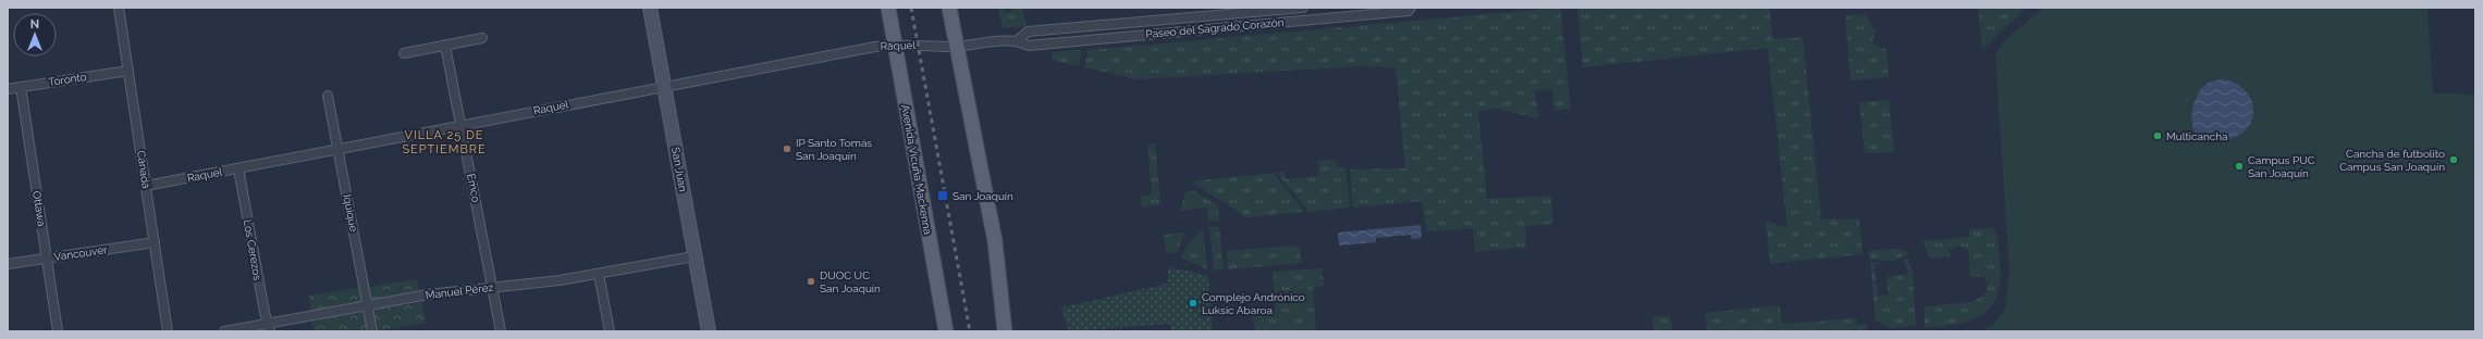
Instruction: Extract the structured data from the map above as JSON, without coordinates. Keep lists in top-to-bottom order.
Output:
{
  "streets": {
    "main road": ["Avenida Vicuña Mackenna"],
    "street": [
      "Paseo del Sagrado Corazón",
      "Raquel",
      "Toronto",
      "Canadá",
      "San Juan",
      "Emco",
      "Ottawa",
      "Iquique",
      "Los Cerezos",
      "Vancouver",
      "Manuel Pérez"
    ]
  },
  "crossings": [
    ["Paseo del Sagrado Corazón", "Raquel"],
    ["Raquel", "Canadá"],
    ["Raquel", "San Juan"],
    ["Raquel", "Avenida Vicuña Mackenna"],
    ["Raquel", "Emco"],
    ["Raquel", "Iquique"],
    ["Raquel", "Los Cerezos"],
    ["Toronto", "Canadá"],
    ["Toronto", "Ottawa"],
    ["Canadá", "Vancouver"],
    ["San Juan", "Manuel Pérez"],
    ["Emco", "Manuel Pérez"],
    ["Ottawa", "Vancouver"],
    ["Iquique", "Manuel Pérez"],
    ["Los Cerezos", "Manuel Pérez"]
  ],
  "districts": ["VILLA 25 DE SEPTIEMBRE"],
  "places": {
    "other": [
      "Multicancha",
      "IP Santo Tomás San Joaquín",
      "Cancha de futbolito Campus San Joaquín",
      "Campus PUC San Joaquín",
      "DUOC UC San Joaquín",
      "Complejo Andrónico Luksic Abaroa"
    ],
    "transit": ["San Joaquín"]
  },
  "north": "top"
}
